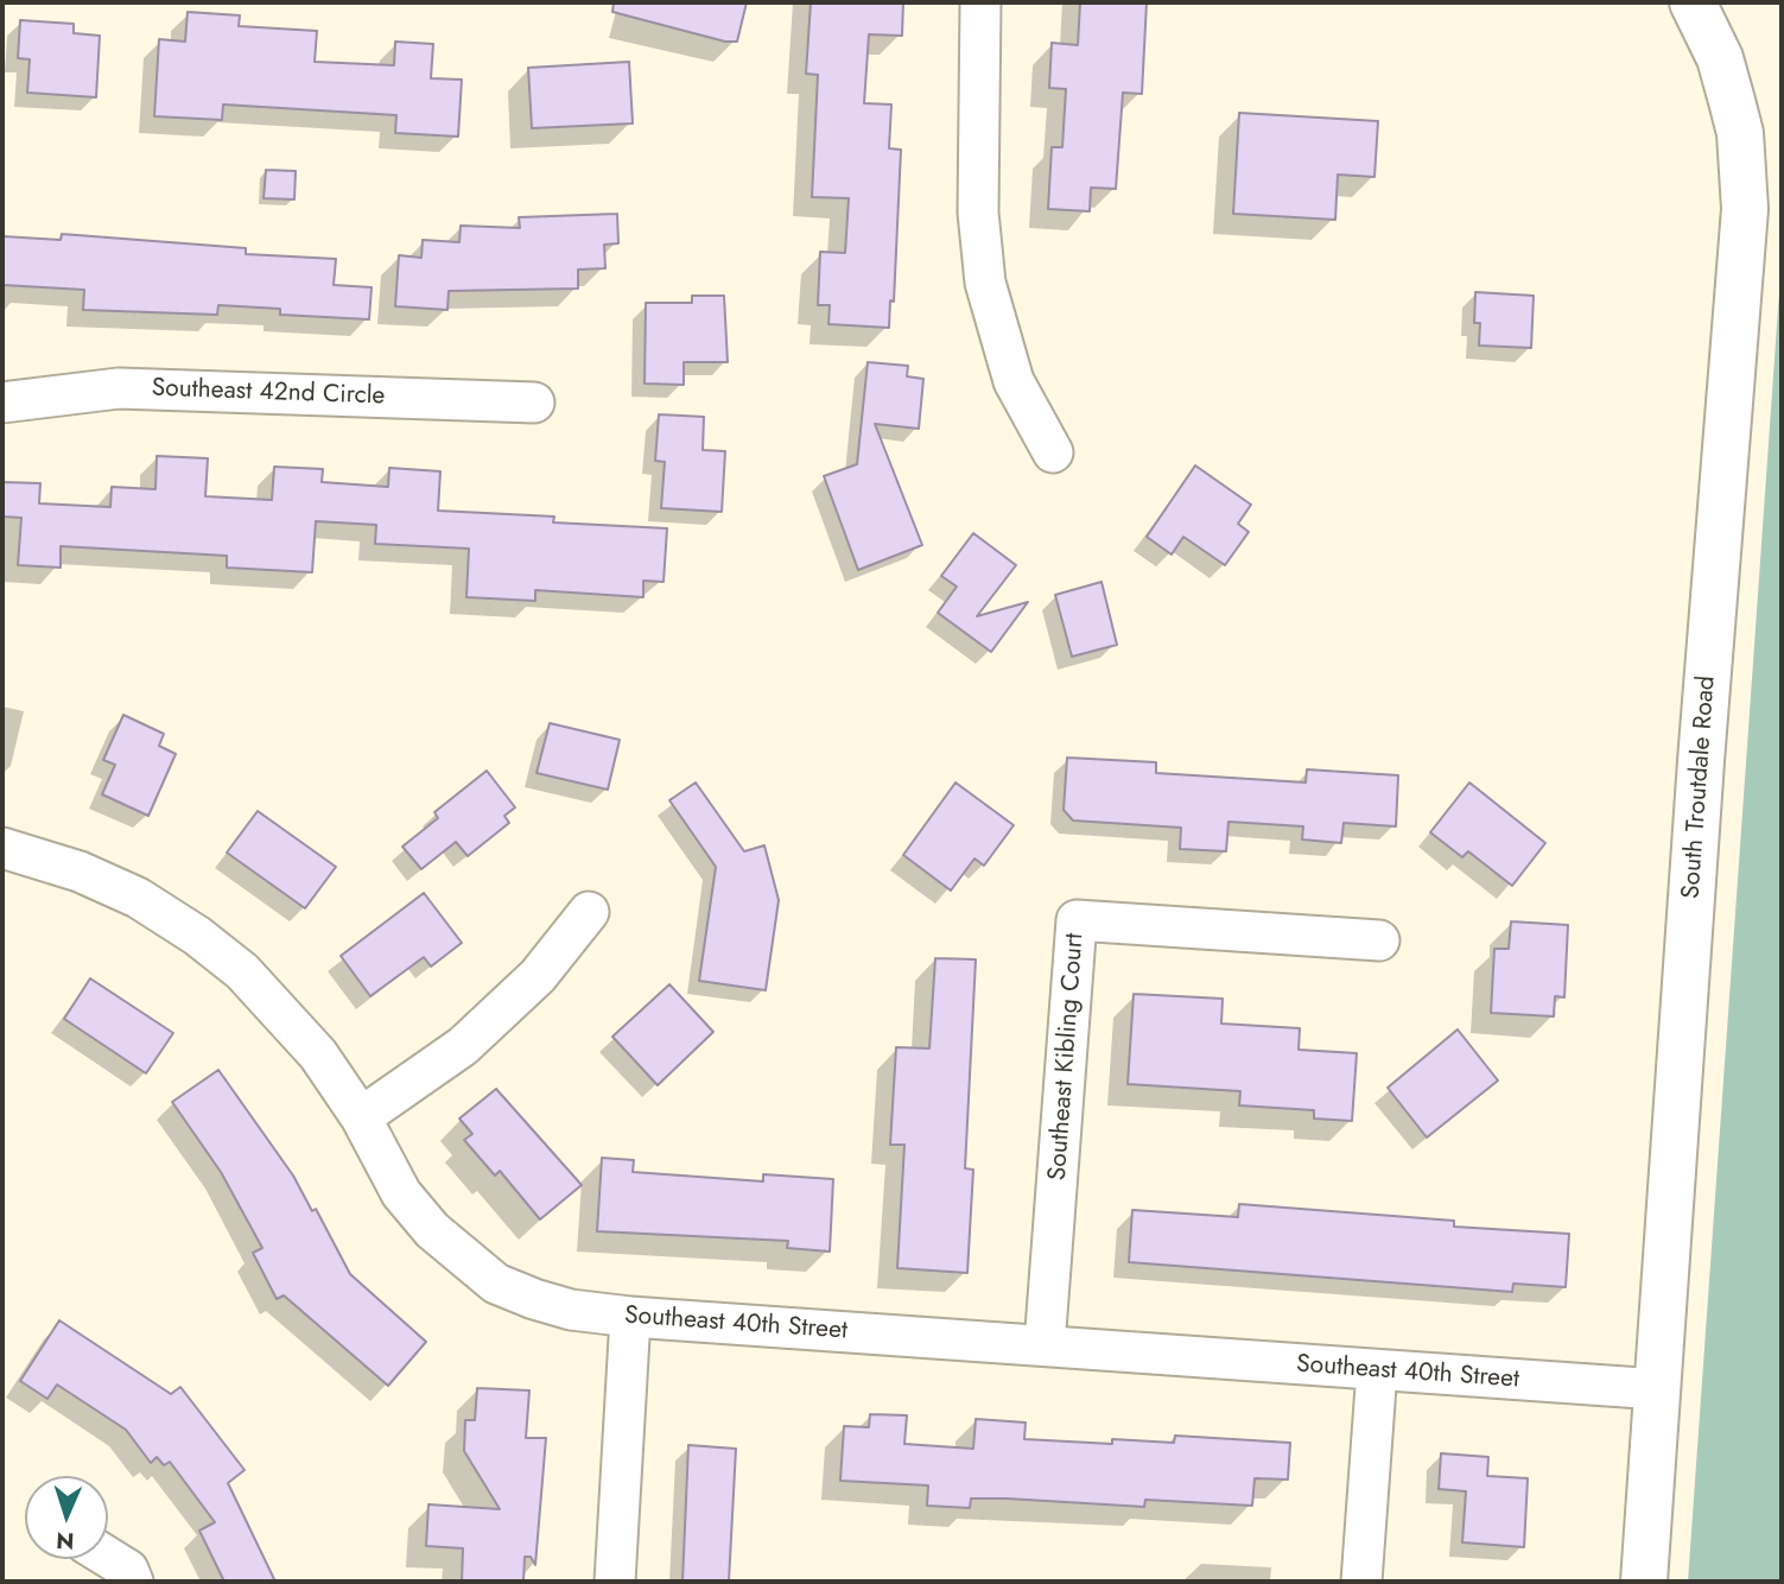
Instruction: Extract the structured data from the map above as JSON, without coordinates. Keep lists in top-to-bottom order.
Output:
{
  "streets": {
    "main road": ["South Troutdale Road"],
    "street": ["Southeast 42nd Circle", "Southeast Kibling Court", "Southeast 40th Street"]
  },
  "crossings": [
    ["South Troutdale Road", "Southeast 40th Street"],
    ["Southeast Kibling Court", "Southeast 40th Street"]
  ],
  "north": "bottom"
}
